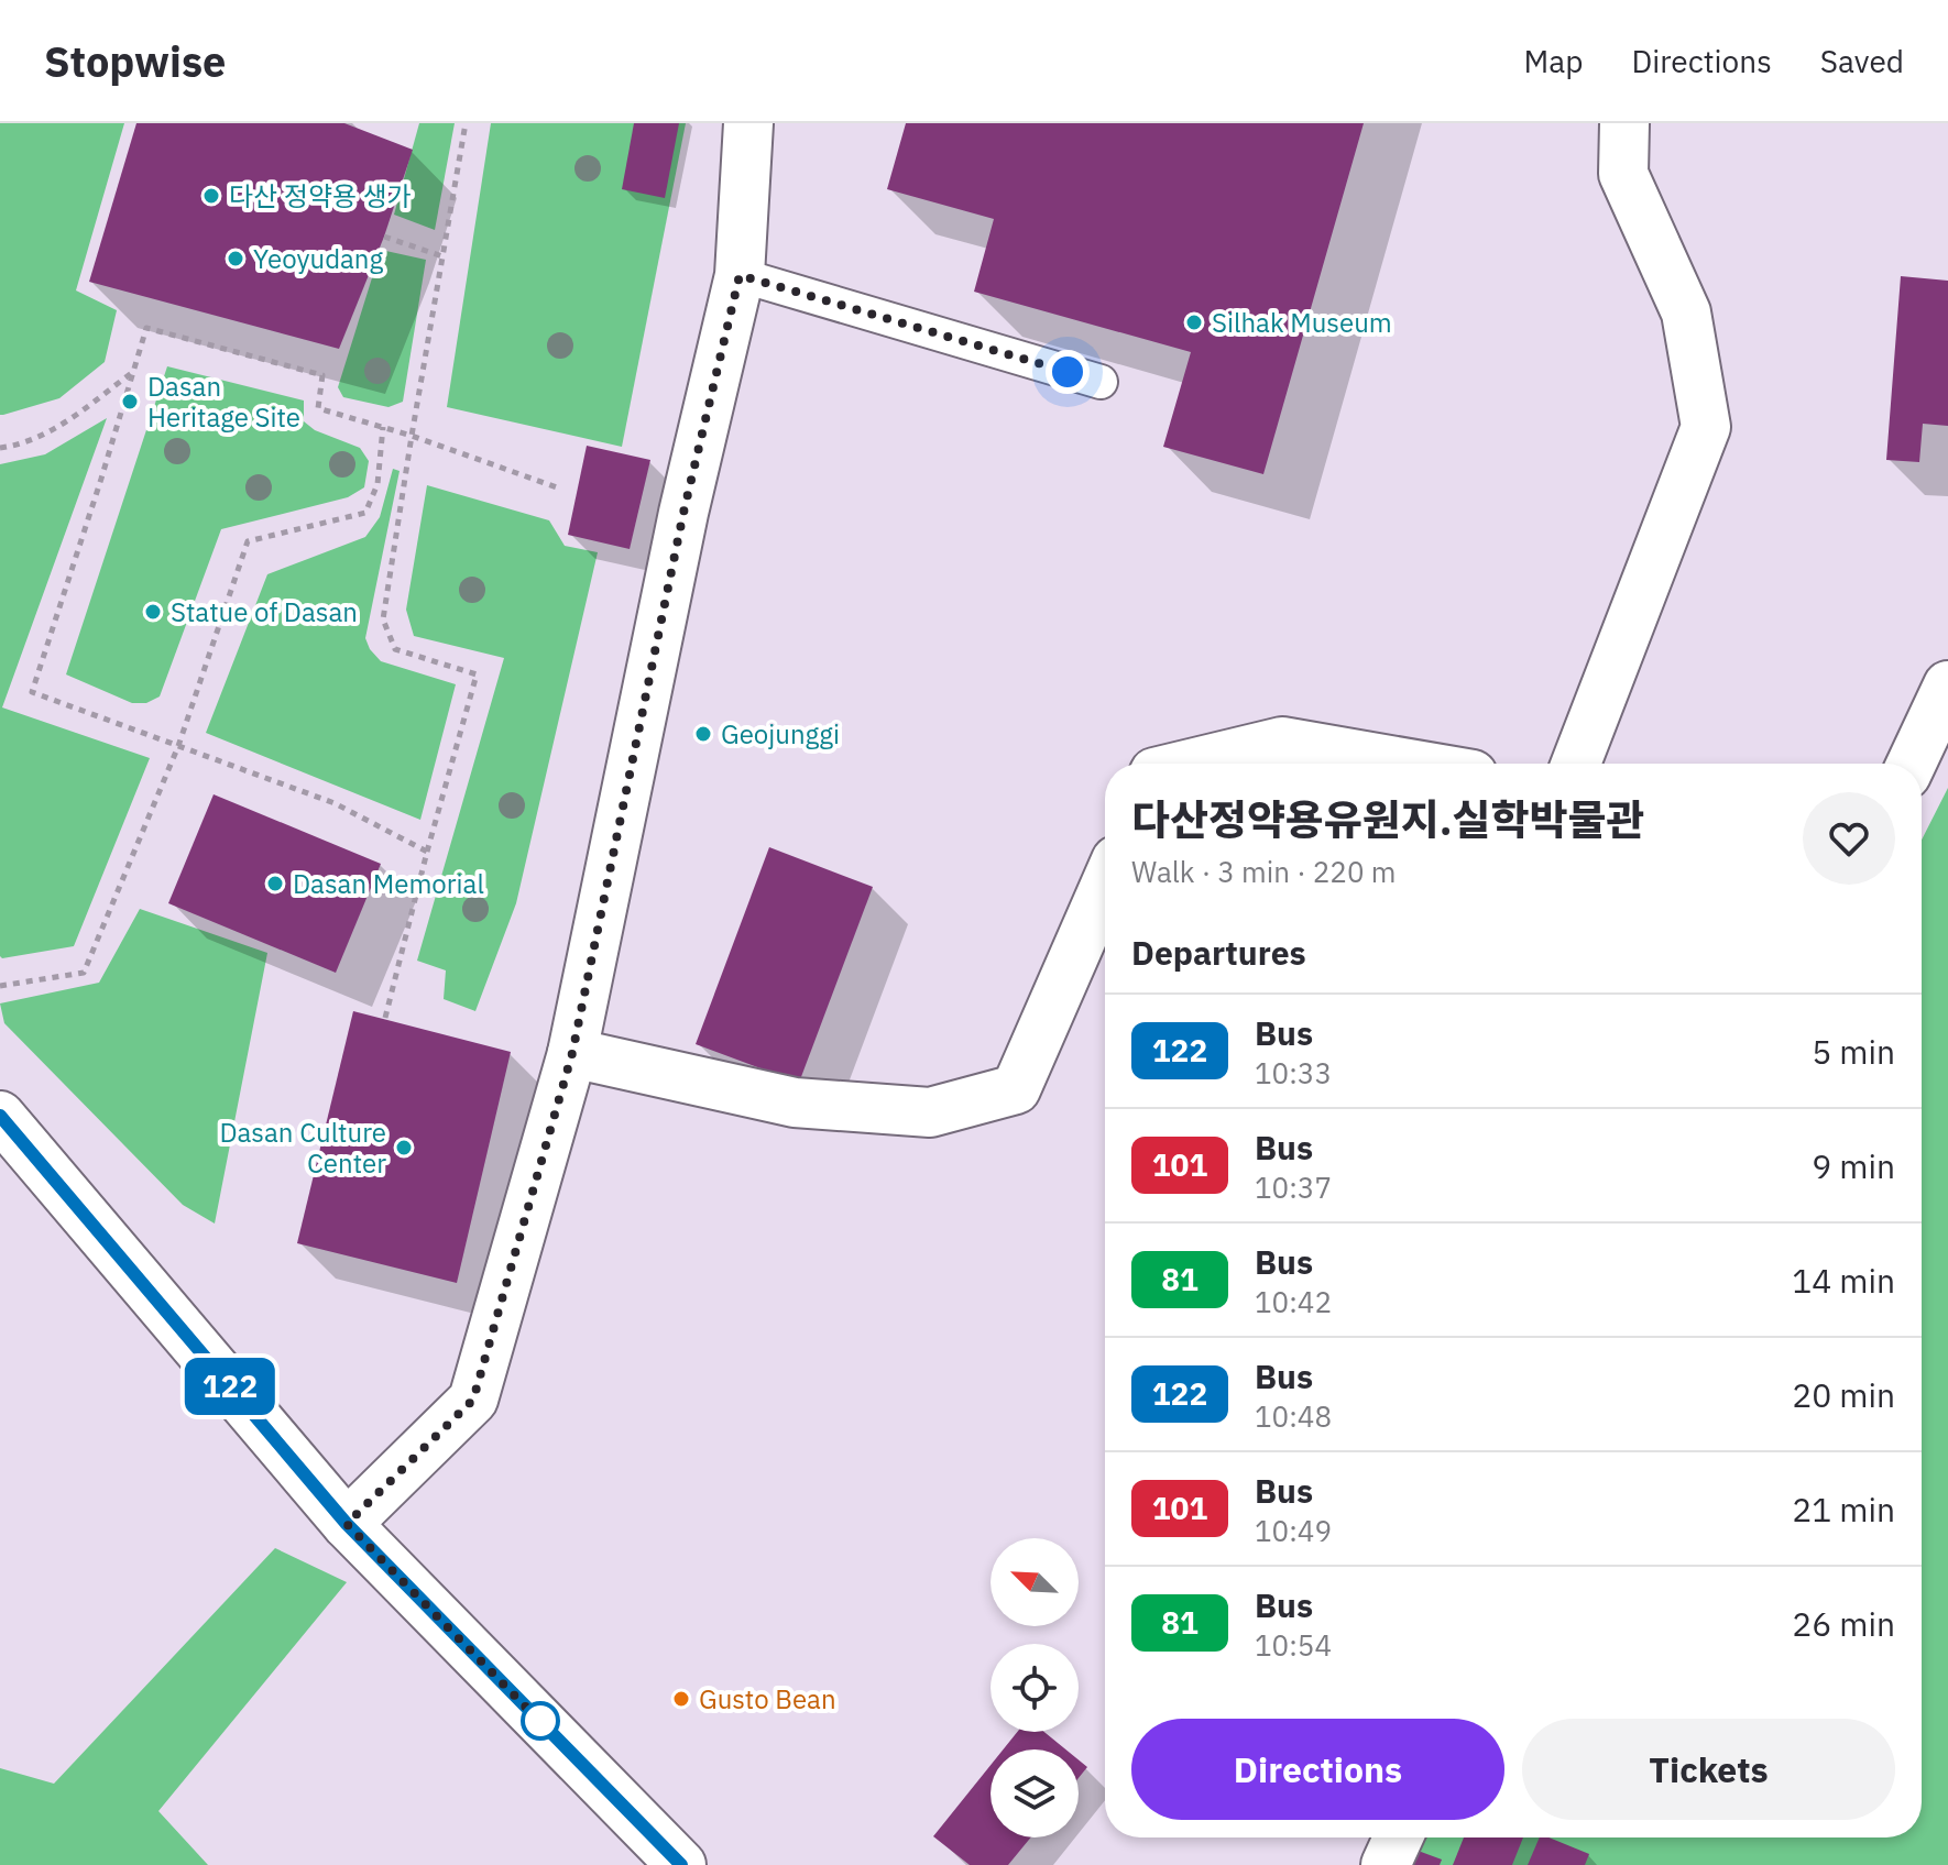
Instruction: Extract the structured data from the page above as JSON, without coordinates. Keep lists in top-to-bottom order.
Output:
{
  "places": [
    "다산 정약용 생가",
    "Yeoyudang",
    "Silhak Museum",
    "Dasan Heritage Site",
    "Statue of Dasan",
    "Geojunggi",
    "Dasan Memorial",
    "Dasan Culture Center",
    "Gusto Bean"
  ],
  "lines": ["bus line 122"],
  "north": "top left",
  "page": {
    "header": "Stopwise",
    "nav": ["Map", "Directions", "Saved"],
    "on_map": "122",
    "heading": [
      ["다산정약용유원지.실학박물관", "Walk · 3 min · 220 m"],
      "Departures"
    ],
    "list": [
      {
        "mark": "122",
        "name": "Bus",
        "note": "10:33",
        "value": "5 min"
      },
      {
        "mark": "101",
        "name": "Bus",
        "note": "10:37",
        "value": "9 min"
      },
      {
        "mark": "81",
        "name": "Bus",
        "note": "10:42",
        "value": "14 min"
      },
      {
        "mark": "122",
        "name": "Bus",
        "note": "10:48",
        "value": "20 min"
      },
      {
        "mark": "101",
        "name": "Bus",
        "note": "10:49",
        "value": "21 min"
      },
      {
        "mark": "81",
        "name": "Bus",
        "note": "10:54",
        "value": "26 min"
      }
    ],
    "buttons": ["Directions", "Tickets"]
  }
}
